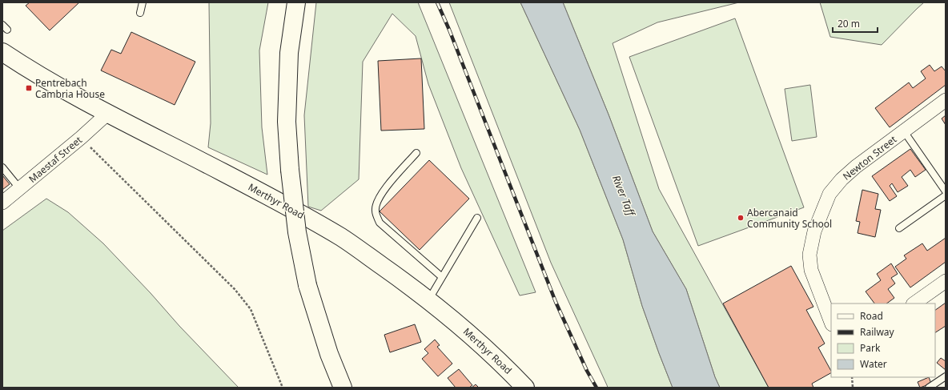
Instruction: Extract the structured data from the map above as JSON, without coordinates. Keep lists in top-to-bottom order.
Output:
{
  "streets": {
    "main road": ["Merthyr Road"],
    "street": ["Newton Street", "Maestaf Street"]
  },
  "crossings": [
    ["Maestaf Street", "Merthyr Road"]
  ],
  "water": ["River Taff"],
  "places": {
    "transit": ["Pentrebach Cambria House"],
    "other": ["Abercanaid Community School"]
  },
  "legend": [
    "Road",
    "Railway",
    "Park",
    "Water"
  ],
  "scale_bar": "20 m"
}
